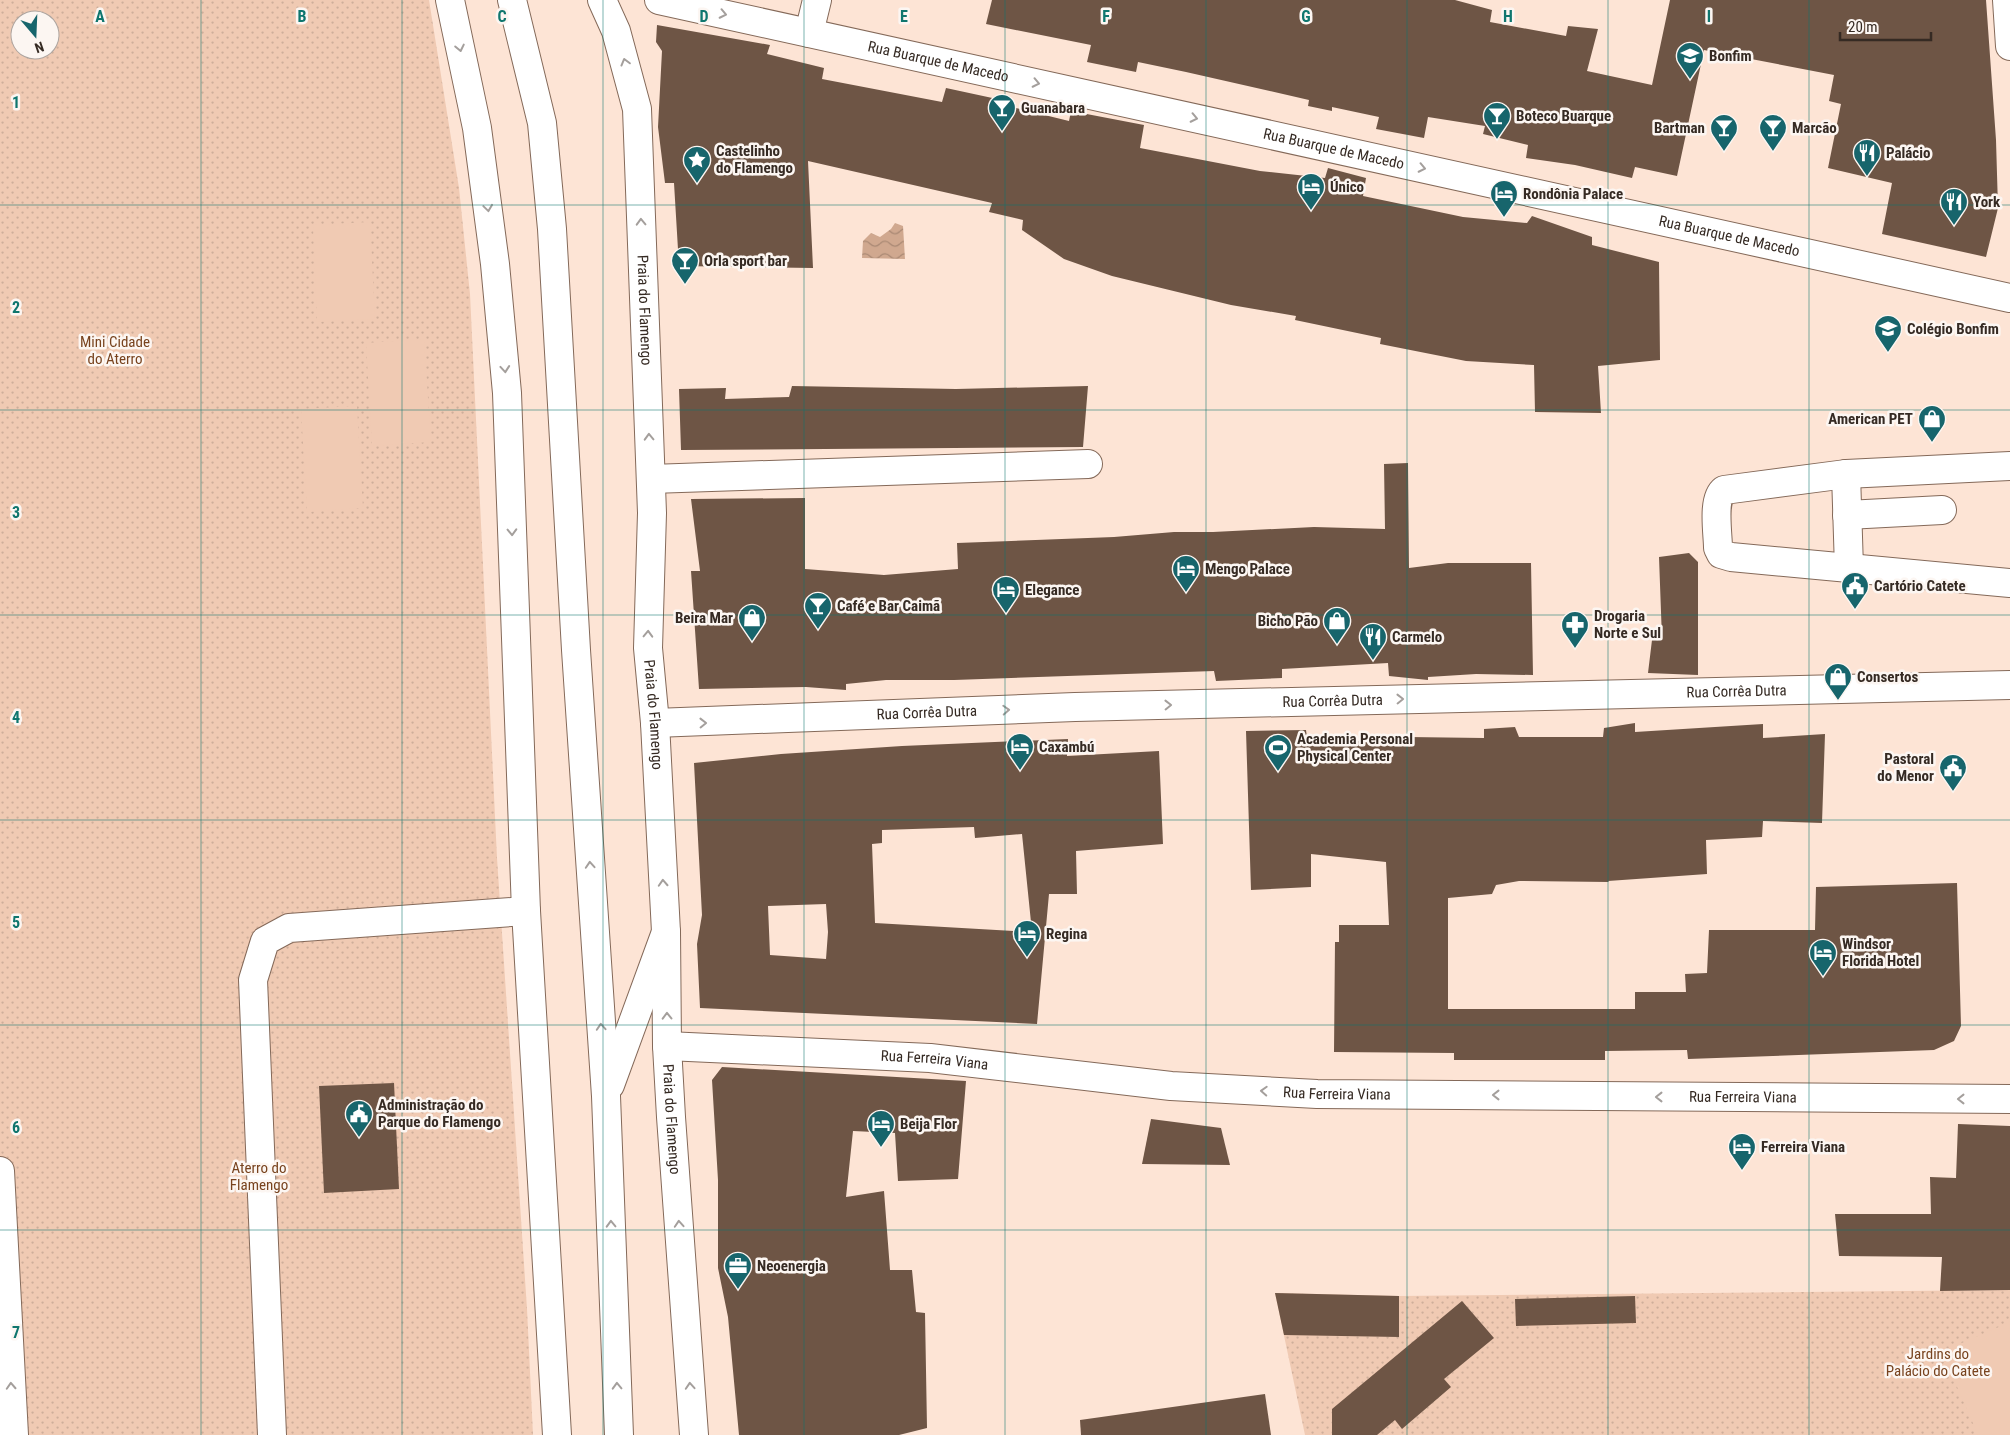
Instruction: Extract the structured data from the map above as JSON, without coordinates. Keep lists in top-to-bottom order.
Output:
{
  "streets": {
    "main road": [
      "Rua Buarque de Macedo",
      "Praia do Flamengo",
      "Rua Corrêa Dutra",
      "Rua Ferreira Viana"
    ]
  },
  "crossings": [
    ["Praia do Flamengo", "Rua Corrêa Dutra"],
    ["Praia do Flamengo", "Rua Ferreira Viana"]
  ],
  "one_way": ["Rua Buarque de Macedo", "Rua Ferreira Viana"],
  "parks": ["Mini Cidade do Aterro", "Aterro do Flamengo", "Jardins do Palácio do Catete"],
  "places": {
    "school or university": ["Bonfim", "Colégio Bonfim"],
    "bar": [
      "Guanabara",
      "Boteco Buarque",
      "Bartman",
      "Marcão",
      "Orla sport bar",
      "Café e Bar Caimã"
    ],
    "restaurant": ["Palácio", "York", "Carmelo"],
    "place": ["Castelinho do Flamengo"],
    "hotel": [
      "Único",
      "Rondônia Palace",
      "Mengo Palace",
      "Elegance",
      "Caxambú",
      "Regina",
      "Windsor Florida Hotel",
      "Beija Flor",
      "Ferreira Viana"
    ],
    "shop": [
      "American PET",
      "Beira Mar",
      "Bicho Pão",
      "Consertos"
    ],
    "public building": ["Cartório Catete", "Pastoral do Menor", "Administração do Parque do Flamengo"],
    "pharmacy": ["Drogaria Norte e Sul"],
    "sports": ["Academia Personal Physical Center"],
    "office": ["Neoenergia"]
  },
  "scale_bar": "20 m",
  "north": "bottom",
  "grid": {
    "columns": [
      "A",
      "B",
      "C",
      "D",
      "E",
      "F",
      "G",
      "H",
      "I"
    ],
    "rows": [
      "1",
      "2",
      "3",
      "4",
      "5",
      "6",
      "7"
    ]
  }
}
